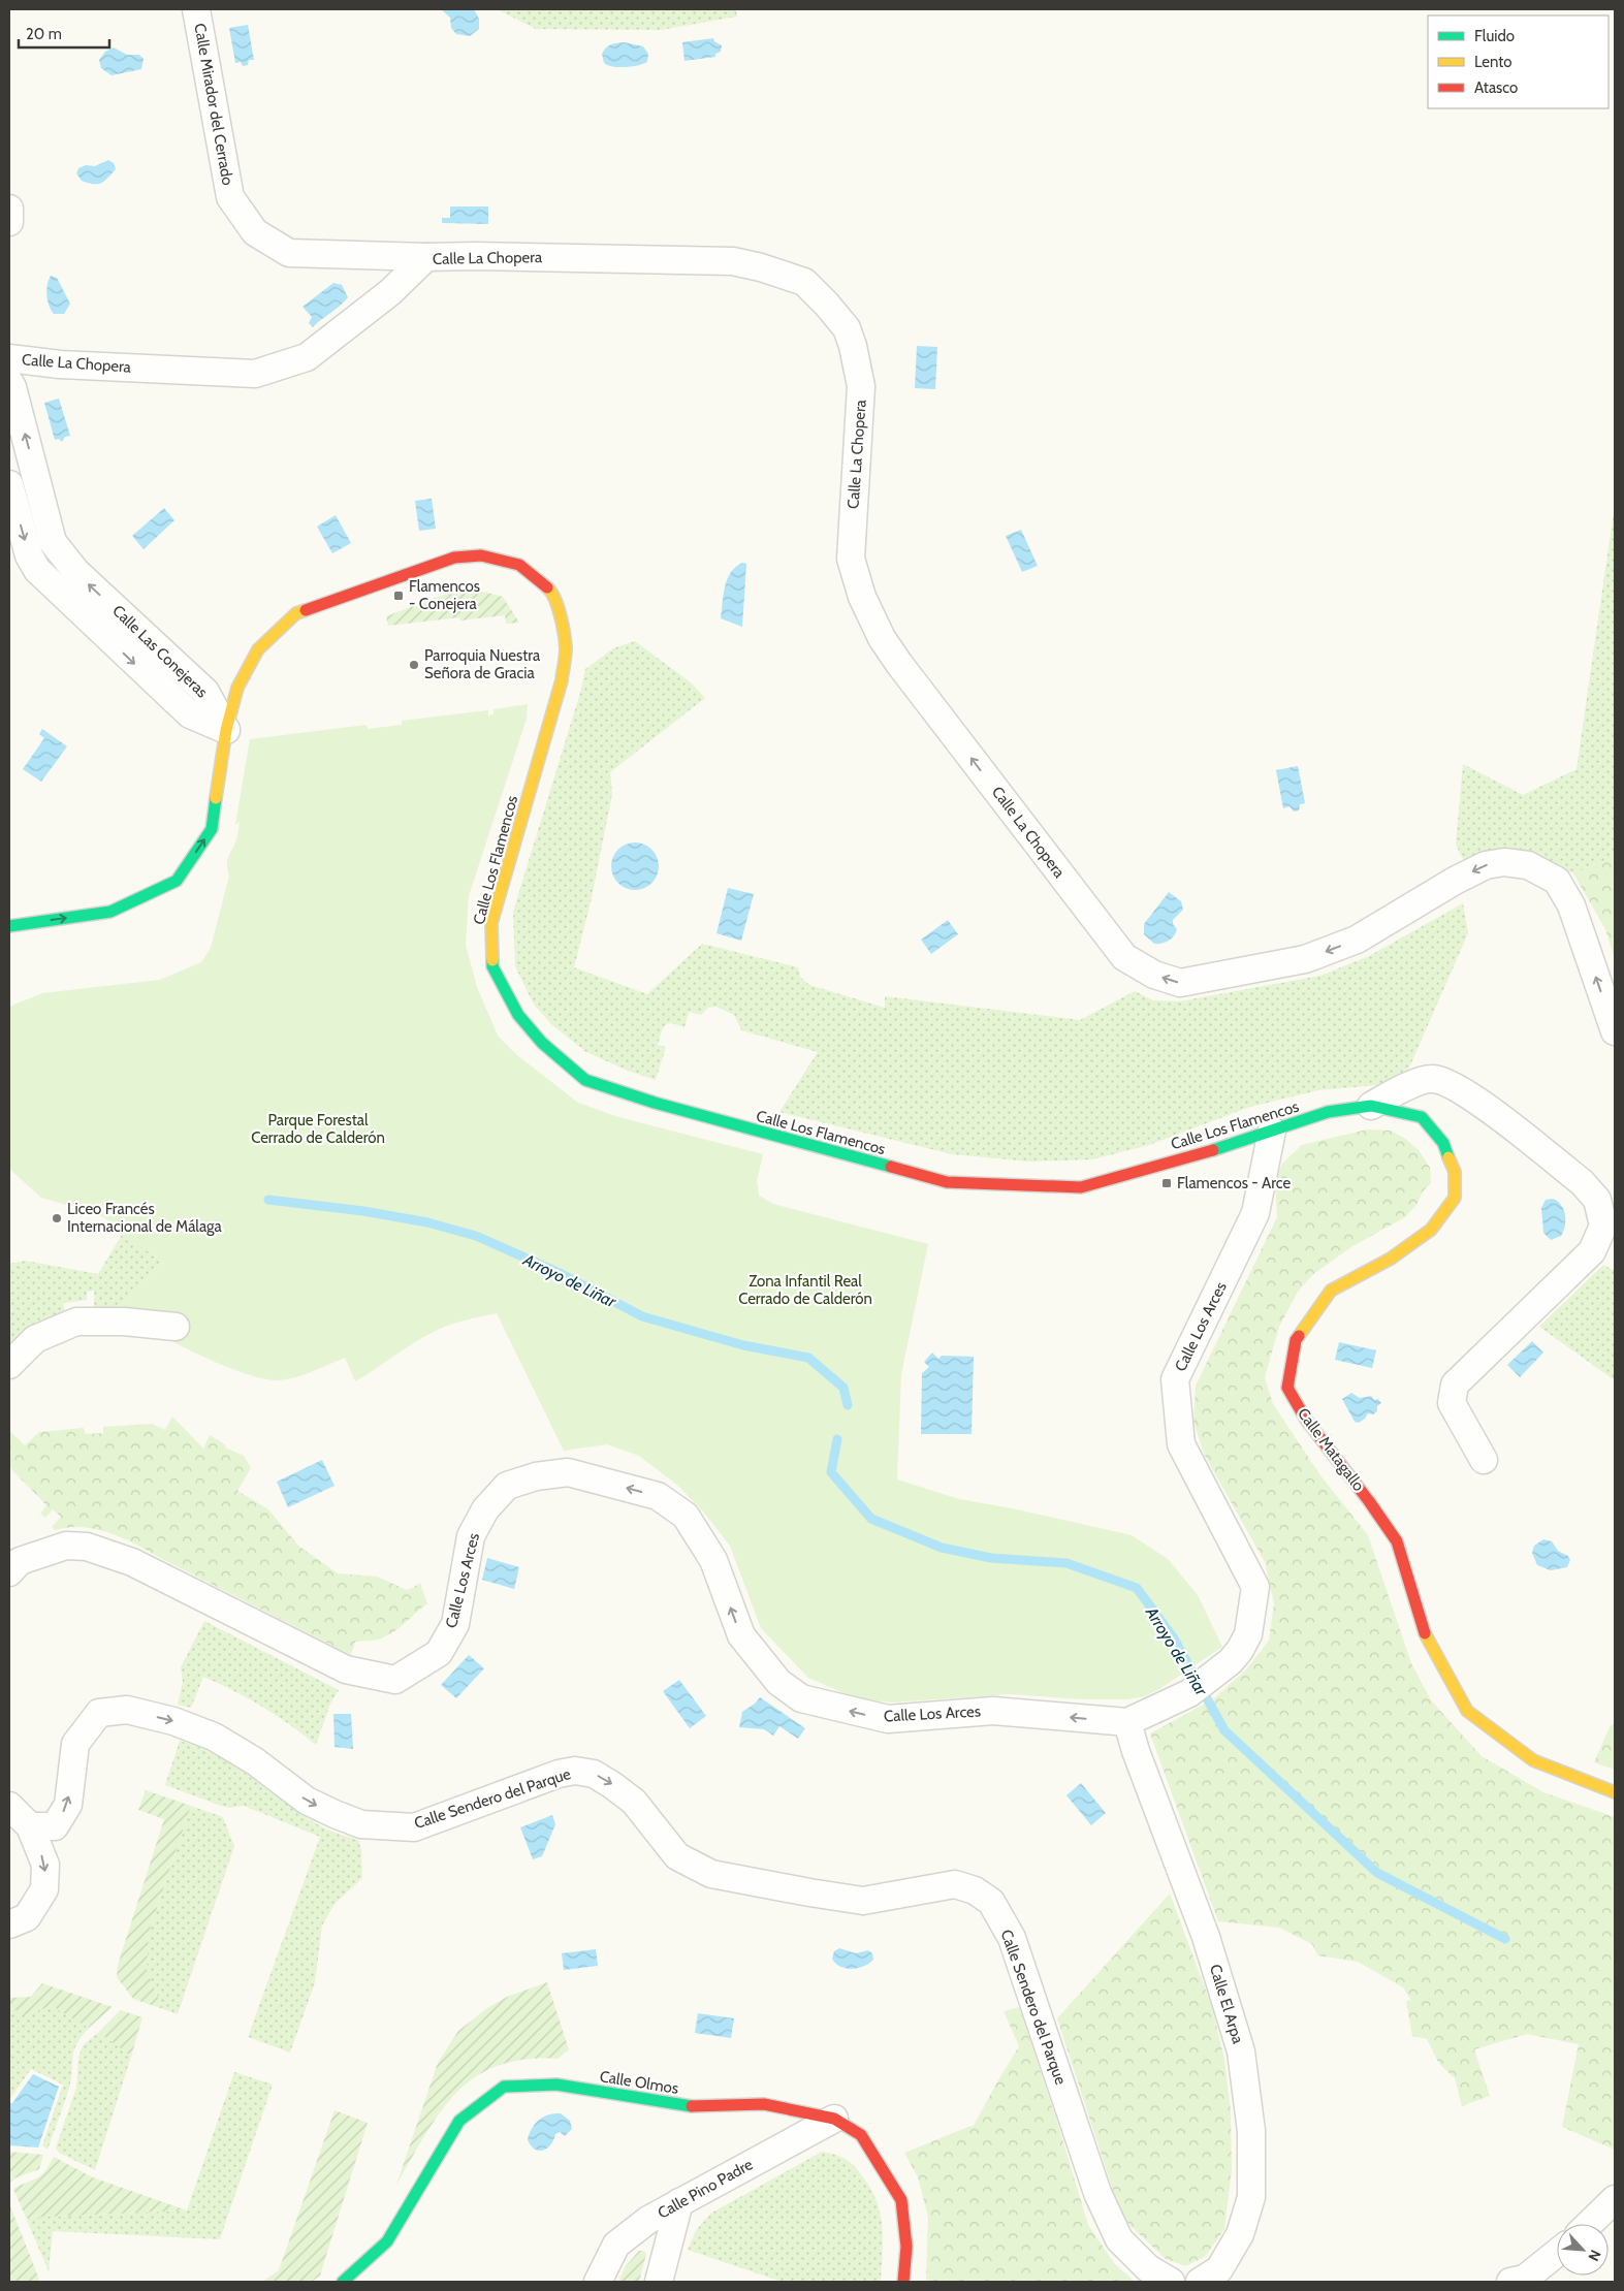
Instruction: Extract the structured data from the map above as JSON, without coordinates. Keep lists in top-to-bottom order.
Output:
{
  "streets": {
    "street": [
      "Calle Mirador del Cerrado",
      "Calle La Chopera",
      "Calle Las Conejeras",
      "Calle Los Flamencos",
      "Calle Los Arces",
      "Calle Matagallo",
      "Calle Sendero del Parque",
      "Calle El Arpa",
      "Calle Olmos",
      "Calle Pino Padre"
    ]
  },
  "crossings": [
    ["Calle Mirador del Cerrado", "Calle La Chopera"],
    ["Calle Las Conejeras", "Calle Los Flamencos"],
    ["Calle Los Flamencos", "Calle Los Arces"],
    ["Calle Los Flamencos", "Calle Matagallo"],
    ["Calle Los Arces", "Calle El Arpa"],
    ["Calle Olmos", "Calle Pino Padre"]
  ],
  "one_way": ["Calle Los Arces"],
  "water": ["Arroyo de Liñar"],
  "parks": ["Parque Forestal Cerrado de Calderón", "Zona Infantil Real Cerrado de Calderón"],
  "places": {
    "transit": ["Flamencos - Conejera", "Flamencos - Arce"],
    "other": ["Parroquia Nuestra Señora de Gracia", "Liceo Francés Internacional de Málaga"]
  },
  "legend": ["Fluido", "Lento", "Atasco"],
  "scale_bar": "20 m",
  "north": "bottom right"
}
